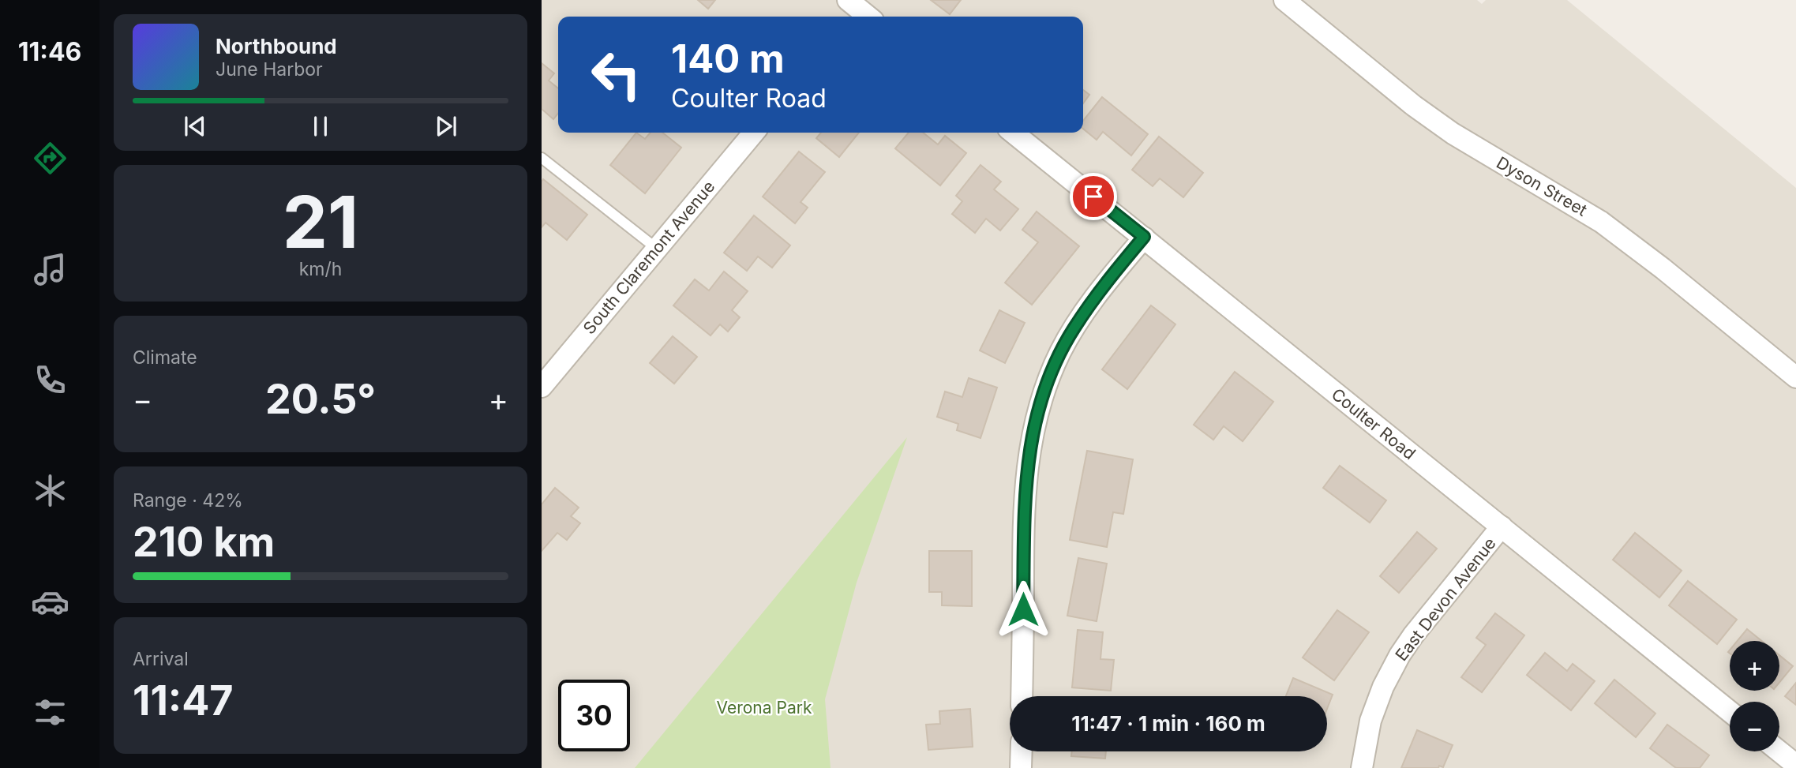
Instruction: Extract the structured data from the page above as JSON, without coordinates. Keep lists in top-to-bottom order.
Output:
{
  "streets": {
    "street": [
      "Dyson Street",
      "South Claremont Avenue",
      "Coulter Road",
      "East Devon Avenue"
    ]
  },
  "crossings": [
    ["Coulter Road", "East Devon Avenue"]
  ],
  "parks": ["Verona Park"],
  "page": {
    "tabs": "11:46",
    "turn": ["140 m", "Coulter Road"],
    "song": ["Northbound", "June Harbor"],
    "tile": [
      ["21", "km/h"],
      "Climate",
      ["Range · 42%", "210 km"],
      ["Arrival", "11:47"]
    ],
    "heat": ["−", "20.5°", "+"],
    "map_buttons": ["+", "−"],
    "limit": "30",
    "trip": "11:47 · 1 min · 160 m"
  }
}
